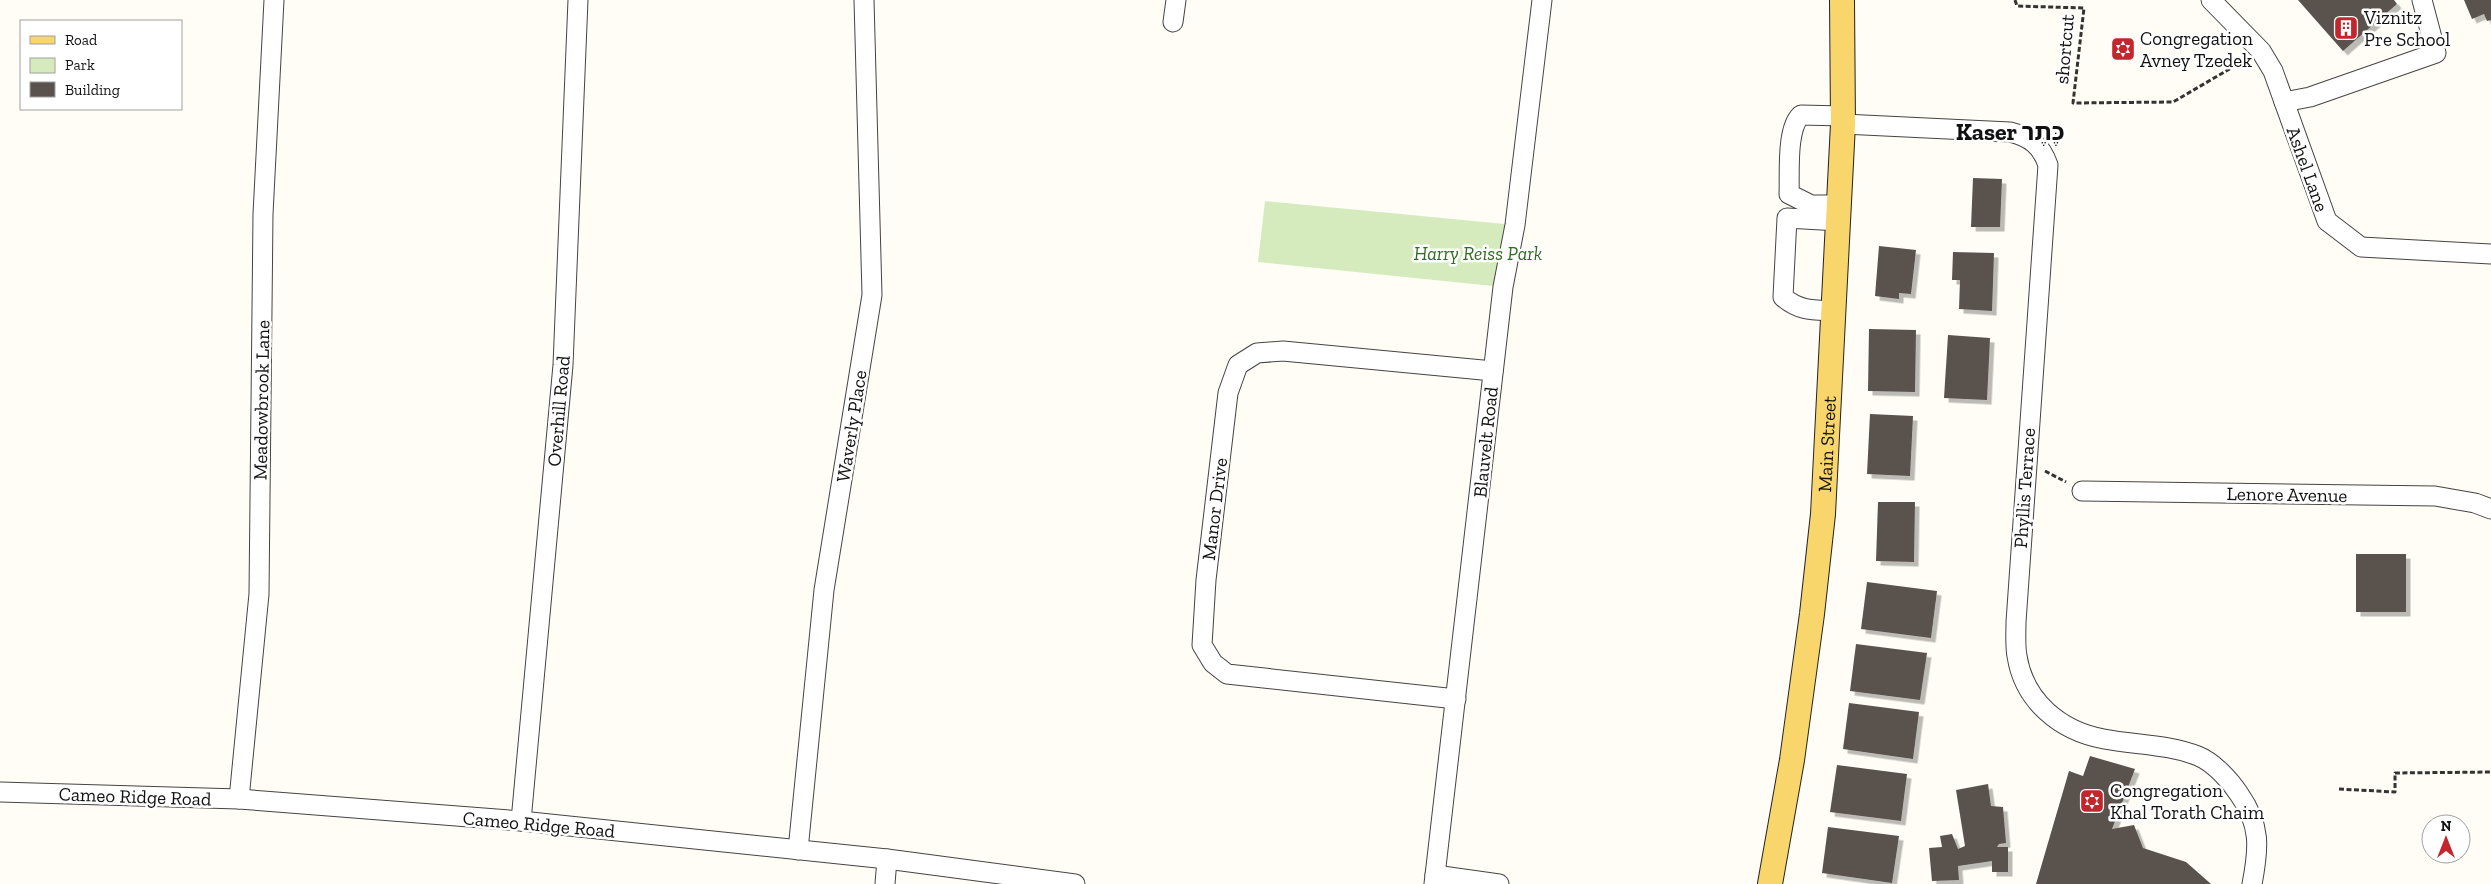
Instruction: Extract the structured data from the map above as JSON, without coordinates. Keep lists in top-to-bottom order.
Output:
{
  "streets": {
    "main road": ["Main Street"],
    "street": [
      "Ashel Lane",
      "Meadowbrook Lane",
      "Overhill Road",
      "Waverly Place",
      "Blauvelt Road",
      "Phyllis Terrace",
      "Lenore Avenue",
      "Manor Drive",
      "Cameo Ridge Road"
    ],
    "path": ["shortcut"]
  },
  "crossings": [
    ["shortcut", "Ashel Lane"],
    ["Meadowbrook Lane", "Cameo Ridge Road"],
    ["Overhill Road", "Cameo Ridge Road"],
    ["Waverly Place", "Cameo Ridge Road"],
    ["Blauvelt Road", "Manor Drive"],
    ["Main Street", "Phyllis Terrace"]
  ],
  "districts": ["Kaser כֶּתֶר"],
  "parks": ["Harry Reiss Park"],
  "places": {
    "building": ["Viznitz Pre School"],
    "synagogue": ["Congregation Avney Tzedek", "Congregation Khal Torath Chaim"]
  },
  "legend": ["Road", "Park", "Building"],
  "north": "top"
}
